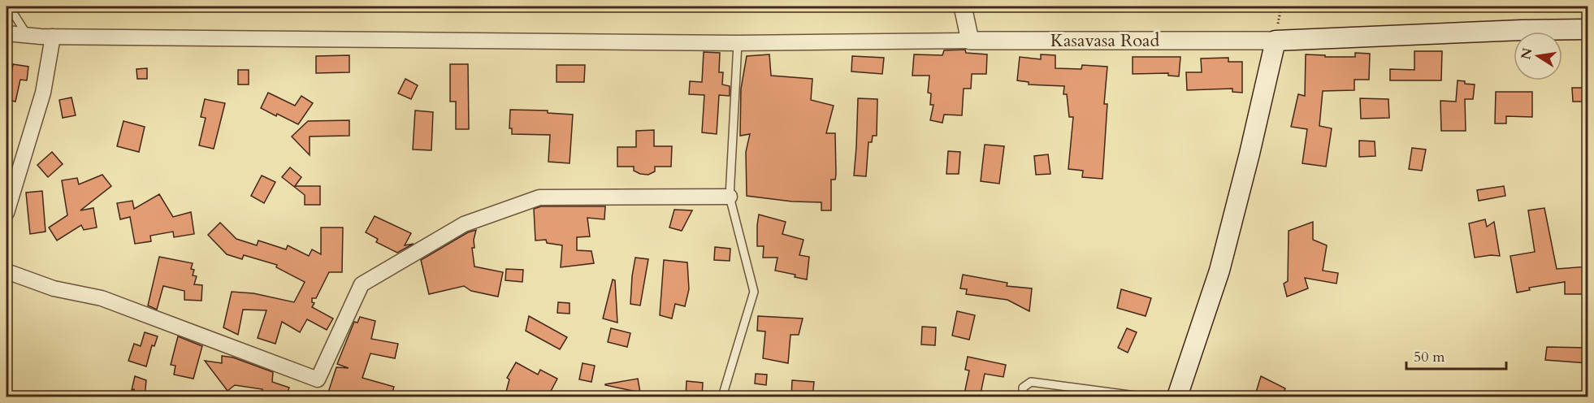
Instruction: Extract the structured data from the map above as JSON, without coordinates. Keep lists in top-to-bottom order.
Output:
{
  "streets": {
    "street": ["Kasavasa Road"]
  },
  "scale_bar": "50 m",
  "north": "left"
}
